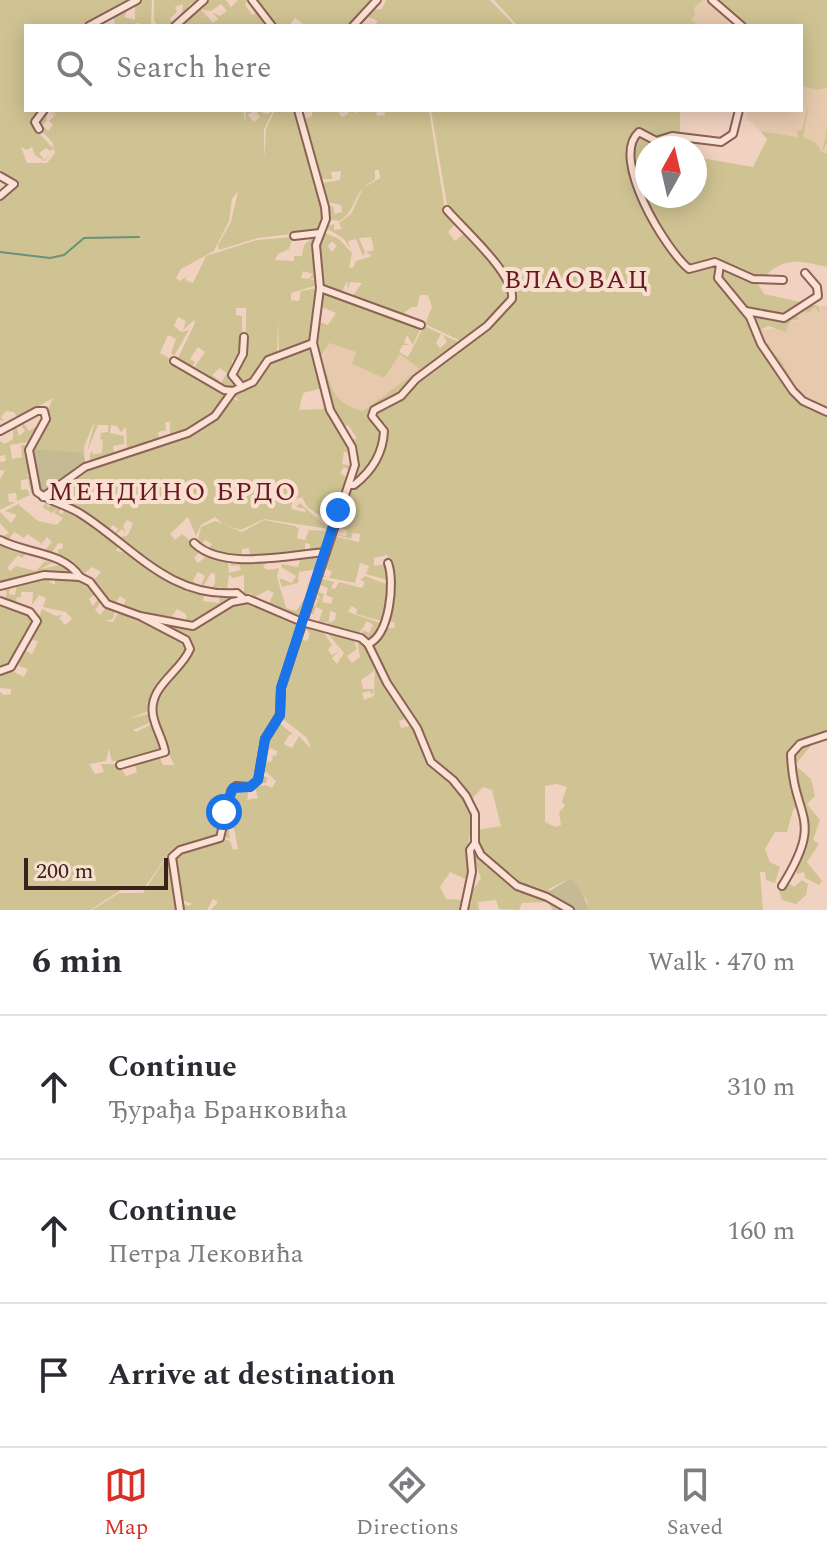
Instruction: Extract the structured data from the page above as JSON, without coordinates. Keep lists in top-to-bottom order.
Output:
{
  "districts": ["ВЛАОВАЦ", "МЕНДИНО БРДО"],
  "scale_bar": "200 m",
  "north": "top",
  "page": {
    "search": "Search here",
    "scale": "200 m",
    "heading": ["6 min", "Walk · 470 m"],
    "list": [
      ["Continue", "Ђурађа Бранковића", "310 m"],
      ["Continue", "Петра Лековића", "160 m"],
      "Arrive at destination"
    ],
    "nav": ["Map", "Directions", "Saved"]
  }
}
